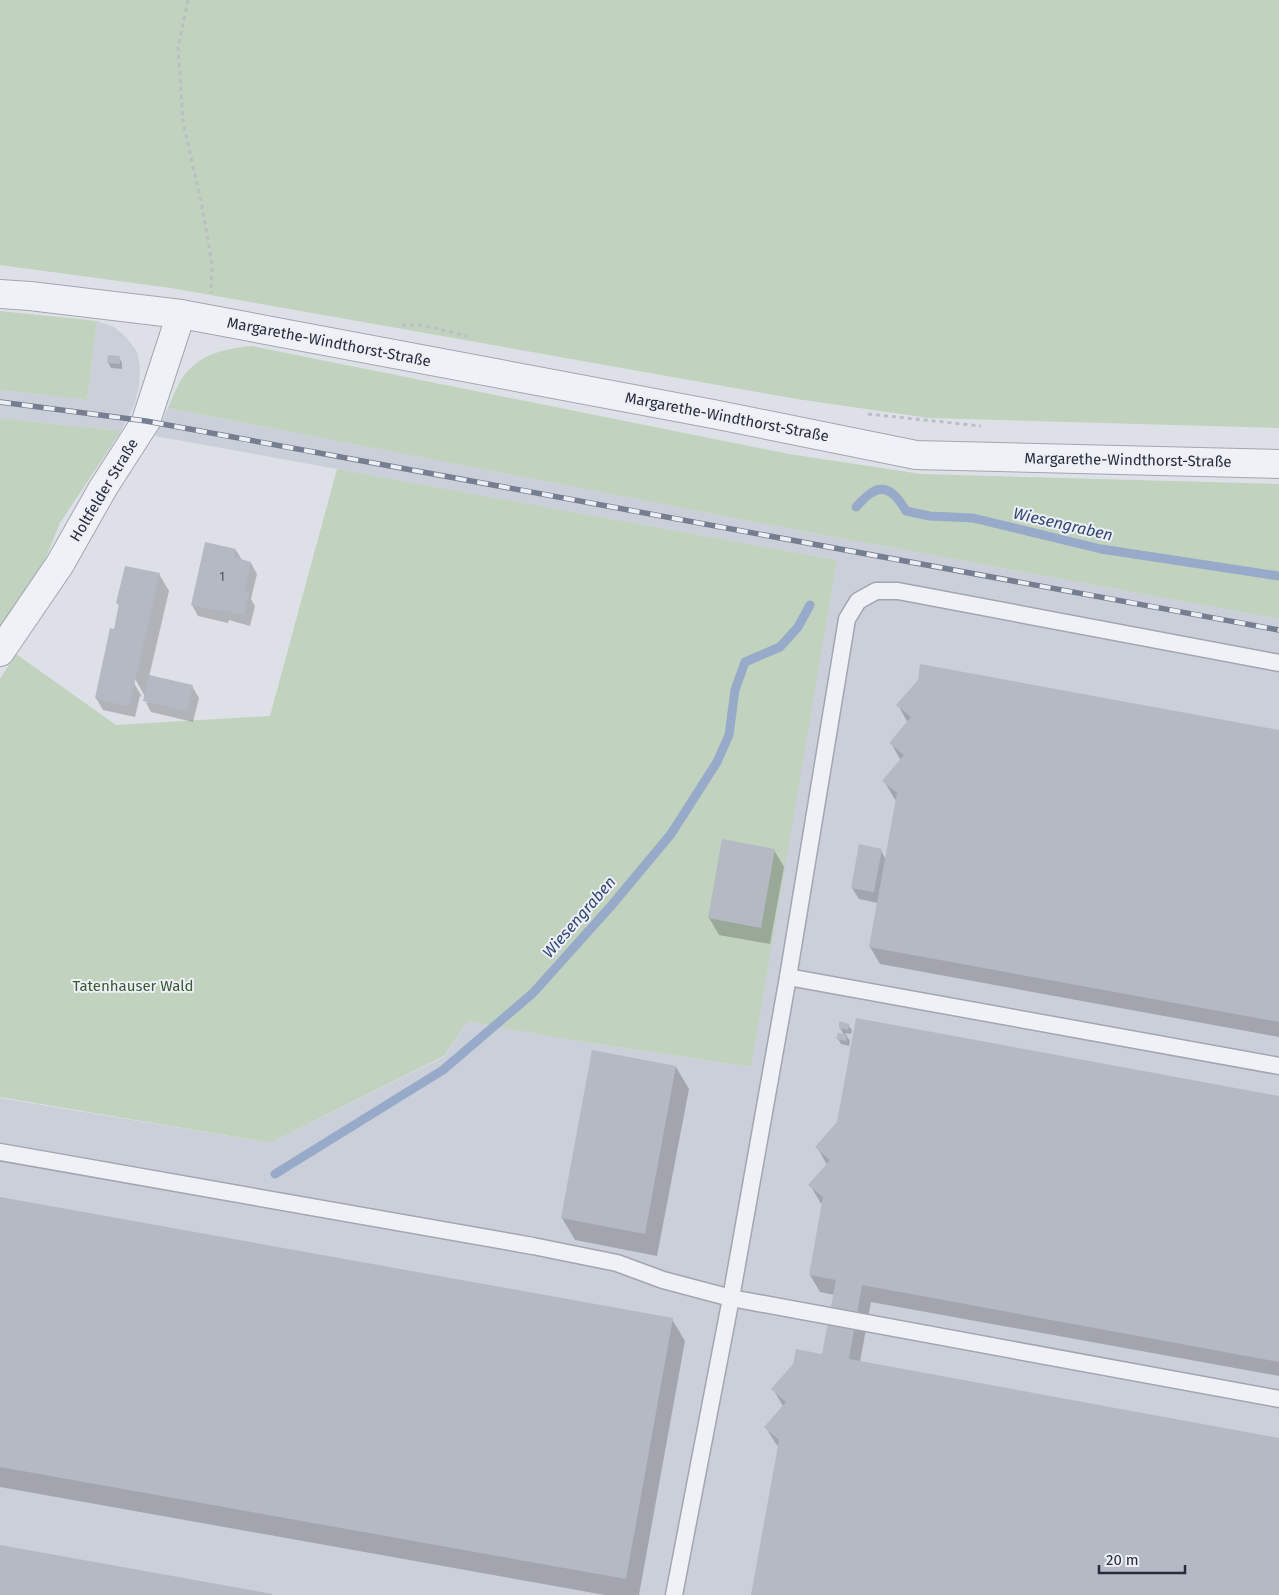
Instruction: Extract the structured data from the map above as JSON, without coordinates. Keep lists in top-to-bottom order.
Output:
{
  "streets": {
    "street": ["Margarethe-Windthorst-Straße", "Holtfelder Straße"]
  },
  "crossings": [
    ["Margarethe-Windthorst-Straße", "Holtfelder Straße"]
  ],
  "water": ["Wiesengraben"],
  "parks": ["Tatenhauser Wald"],
  "house_numbers": ["1"],
  "scale_bar": "20 m"
}
